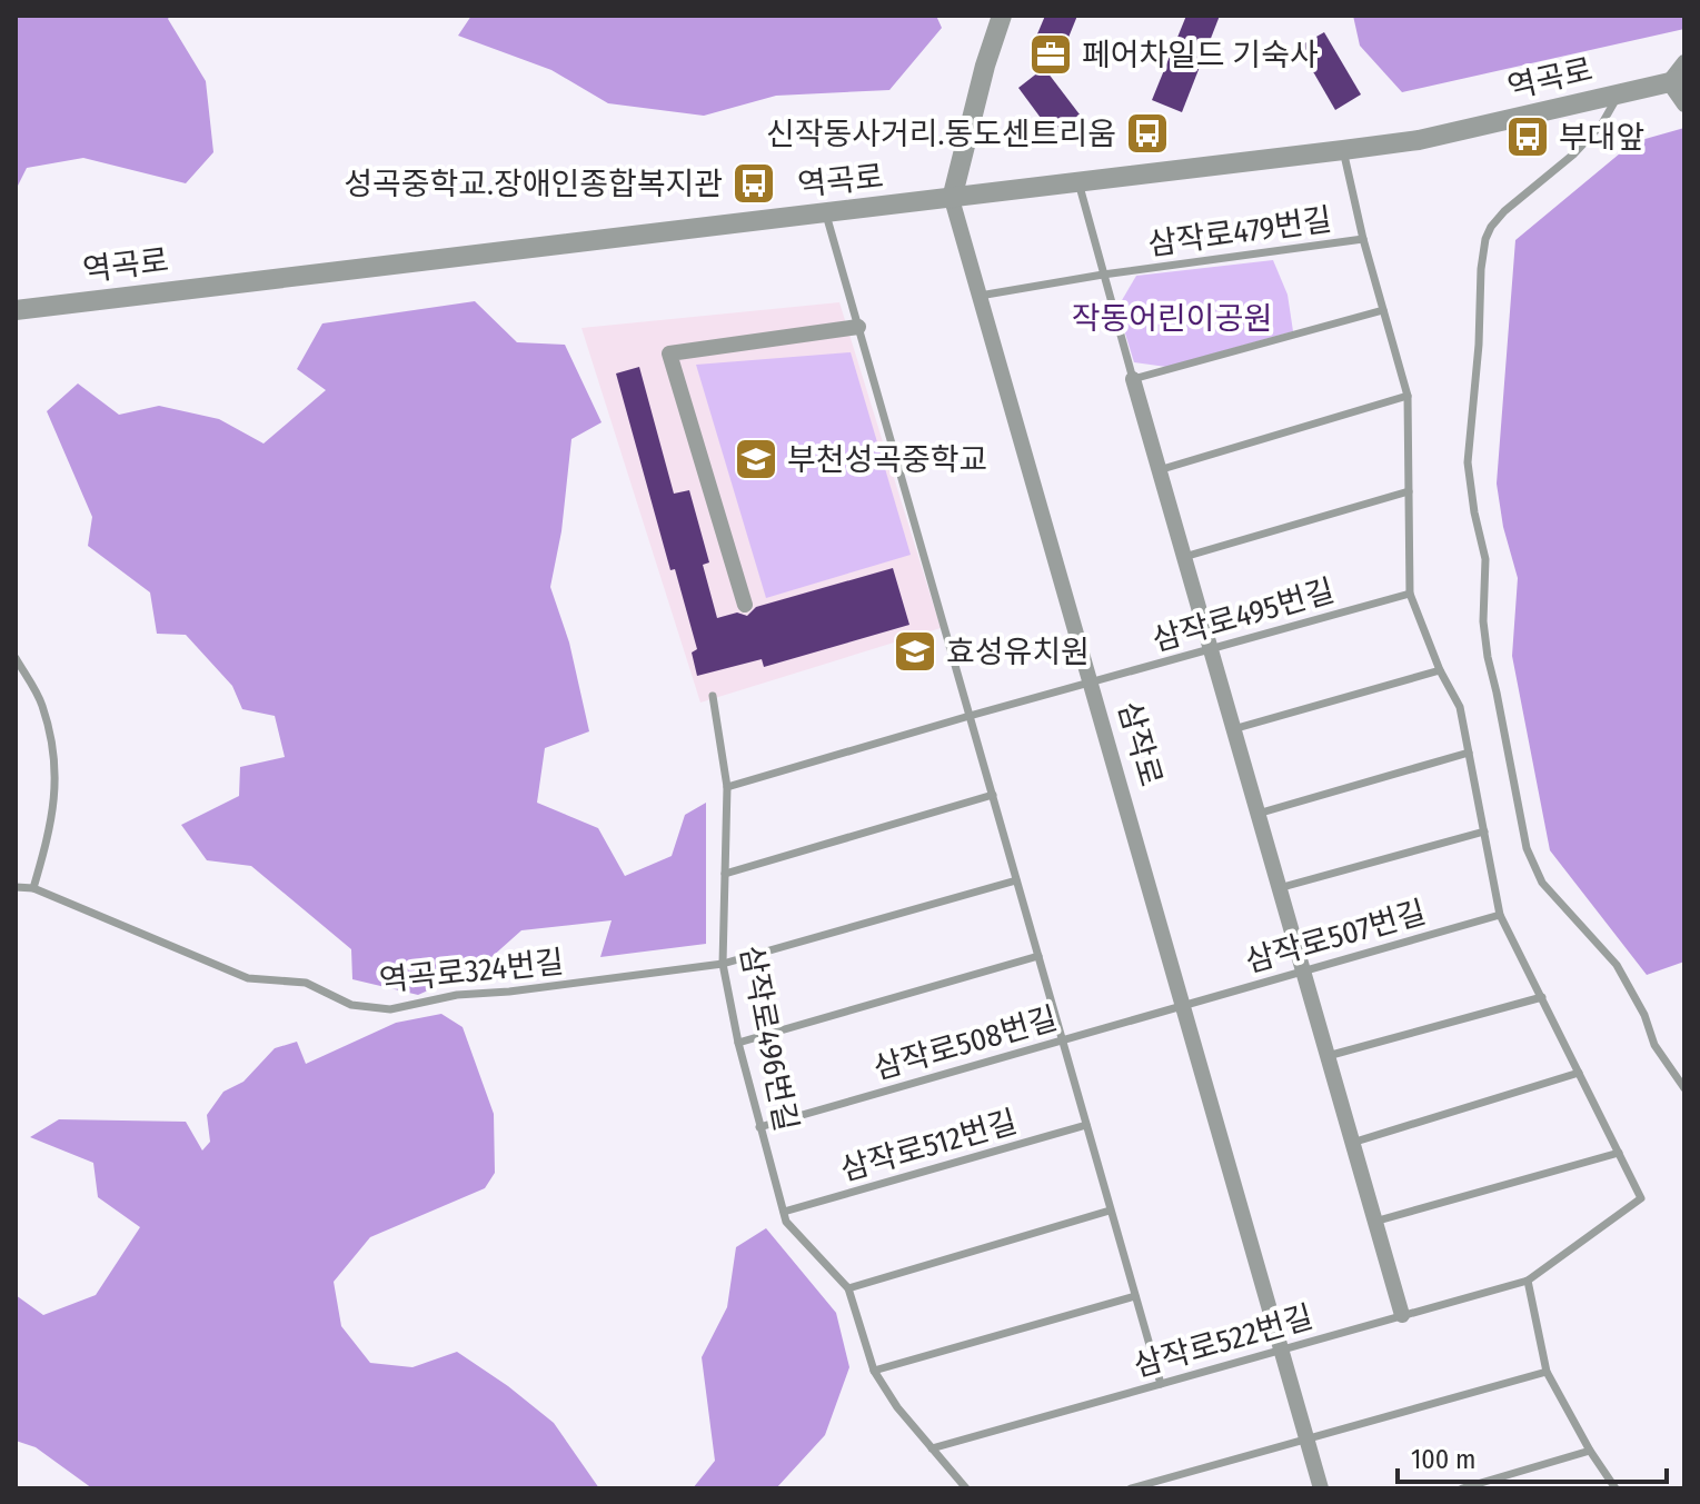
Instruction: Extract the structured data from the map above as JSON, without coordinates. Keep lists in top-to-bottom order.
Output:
{
  "streets": {
    "street": ["역곡로", "삼작로"],
    "lane": [
      "삼작로479번길",
      "삼작로495번길",
      "삼작로507번길",
      "역곡로324번길",
      "삼작로496번길",
      "삼작로508번길",
      "삼작로512번길",
      "삼작로522번길"
    ]
  },
  "crossings": [
    ["역곡로", "삼작로"],
    ["삼작로479번길", "삼작로495번길"],
    ["삼작로479번길", "삼작로"],
    ["삼작로495번길", "삼작로"],
    ["삼작로", "삼작로507번길"],
    ["삼작로", "삼작로508번길"],
    ["삼작로", "삼작로522번길"],
    ["삼작로507번길", "삼작로508번길"],
    ["역곡로324번길", "삼작로496번길"],
    ["삼작로496번길", "삼작로508번길"],
    ["삼작로496번길", "삼작로512번길"],
    ["삼작로496번길", "삼작로522번길"]
  ],
  "parks": ["작동어린이공원"],
  "places": {
    "office": ["페어차일드 기숙사"],
    "bus stop": ["신작동사거리.동도센트리움", "부대앞", "성곡중학교.장애인종합복지관"],
    "school or university": ["부천성곡중학교", "효성유치원"]
  },
  "scale_bar": "100 m"
}
